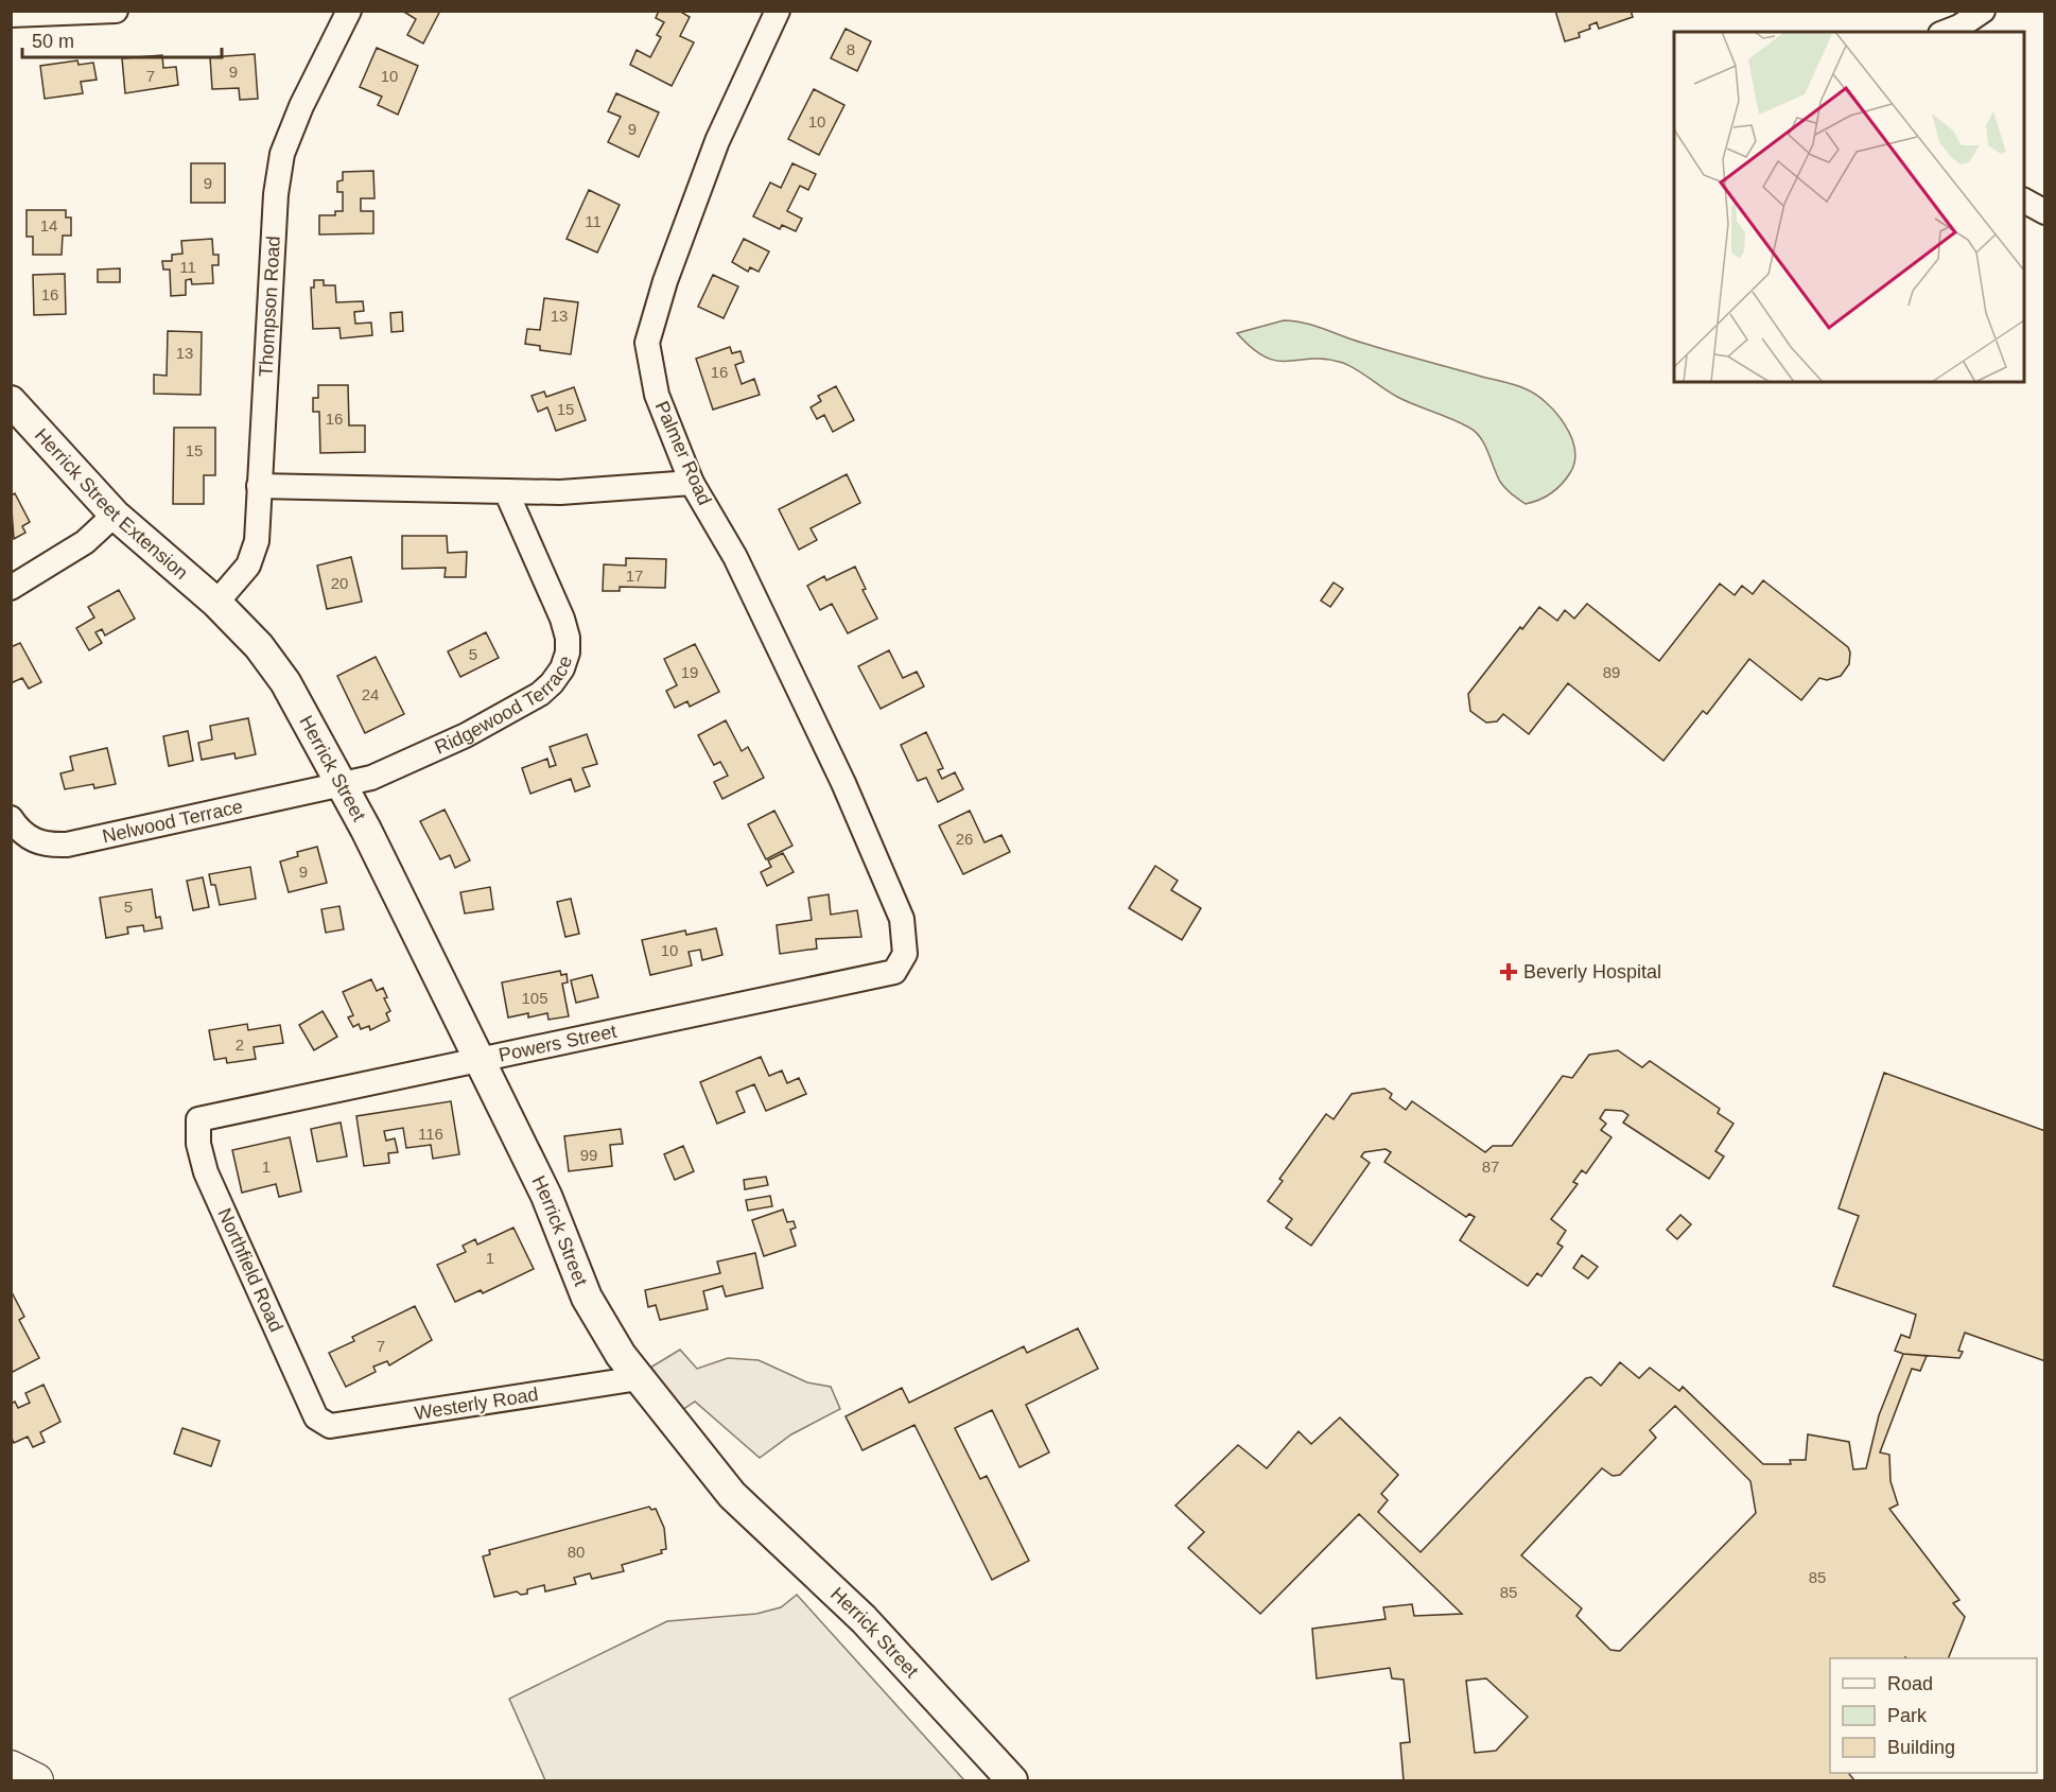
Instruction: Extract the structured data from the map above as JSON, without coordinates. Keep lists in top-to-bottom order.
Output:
{
  "streets": {
    "street": [
      "Thompson Road",
      "Palmer Road",
      "Herrick Street Extension",
      "Ridgewood Terrace",
      "Herrick Street",
      "Nelwood Terrace",
      "Powers Street",
      "Northfield Road",
      "Westerly Road"
    ]
  },
  "crossings": [
    ["Thompson Road", "Herrick Street Extension"],
    ["Thompson Road", "Herrick Street"],
    ["Palmer Road", "Powers Street"],
    ["Herrick Street Extension", "Herrick Street"],
    ["Ridgewood Terrace", "Herrick Street"],
    ["Ridgewood Terrace", "Nelwood Terrace"],
    ["Herrick Street", "Nelwood Terrace"],
    ["Herrick Street", "Powers Street"],
    ["Herrick Street", "Westerly Road"],
    ["Powers Street", "Northfield Road"],
    ["Northfield Road", "Westerly Road"]
  ],
  "places": {
    "health": ["Beverly Hospital"]
  },
  "house_numbers": [
    "8",
    "9",
    "7",
    "10",
    "10",
    "9",
    "9",
    "11",
    "14",
    "11",
    "16",
    "13",
    "13",
    "16",
    "15",
    "16",
    "15",
    "17",
    "20",
    "5",
    "19",
    "89",
    "24",
    "26",
    "9",
    "5",
    "10",
    "105",
    "2",
    "116",
    "99",
    "1",
    "87",
    "1",
    "7",
    "80",
    "85",
    "85"
  ],
  "legend": ["Road", "Park", "Building"],
  "scale_bar": "50 m"
}
